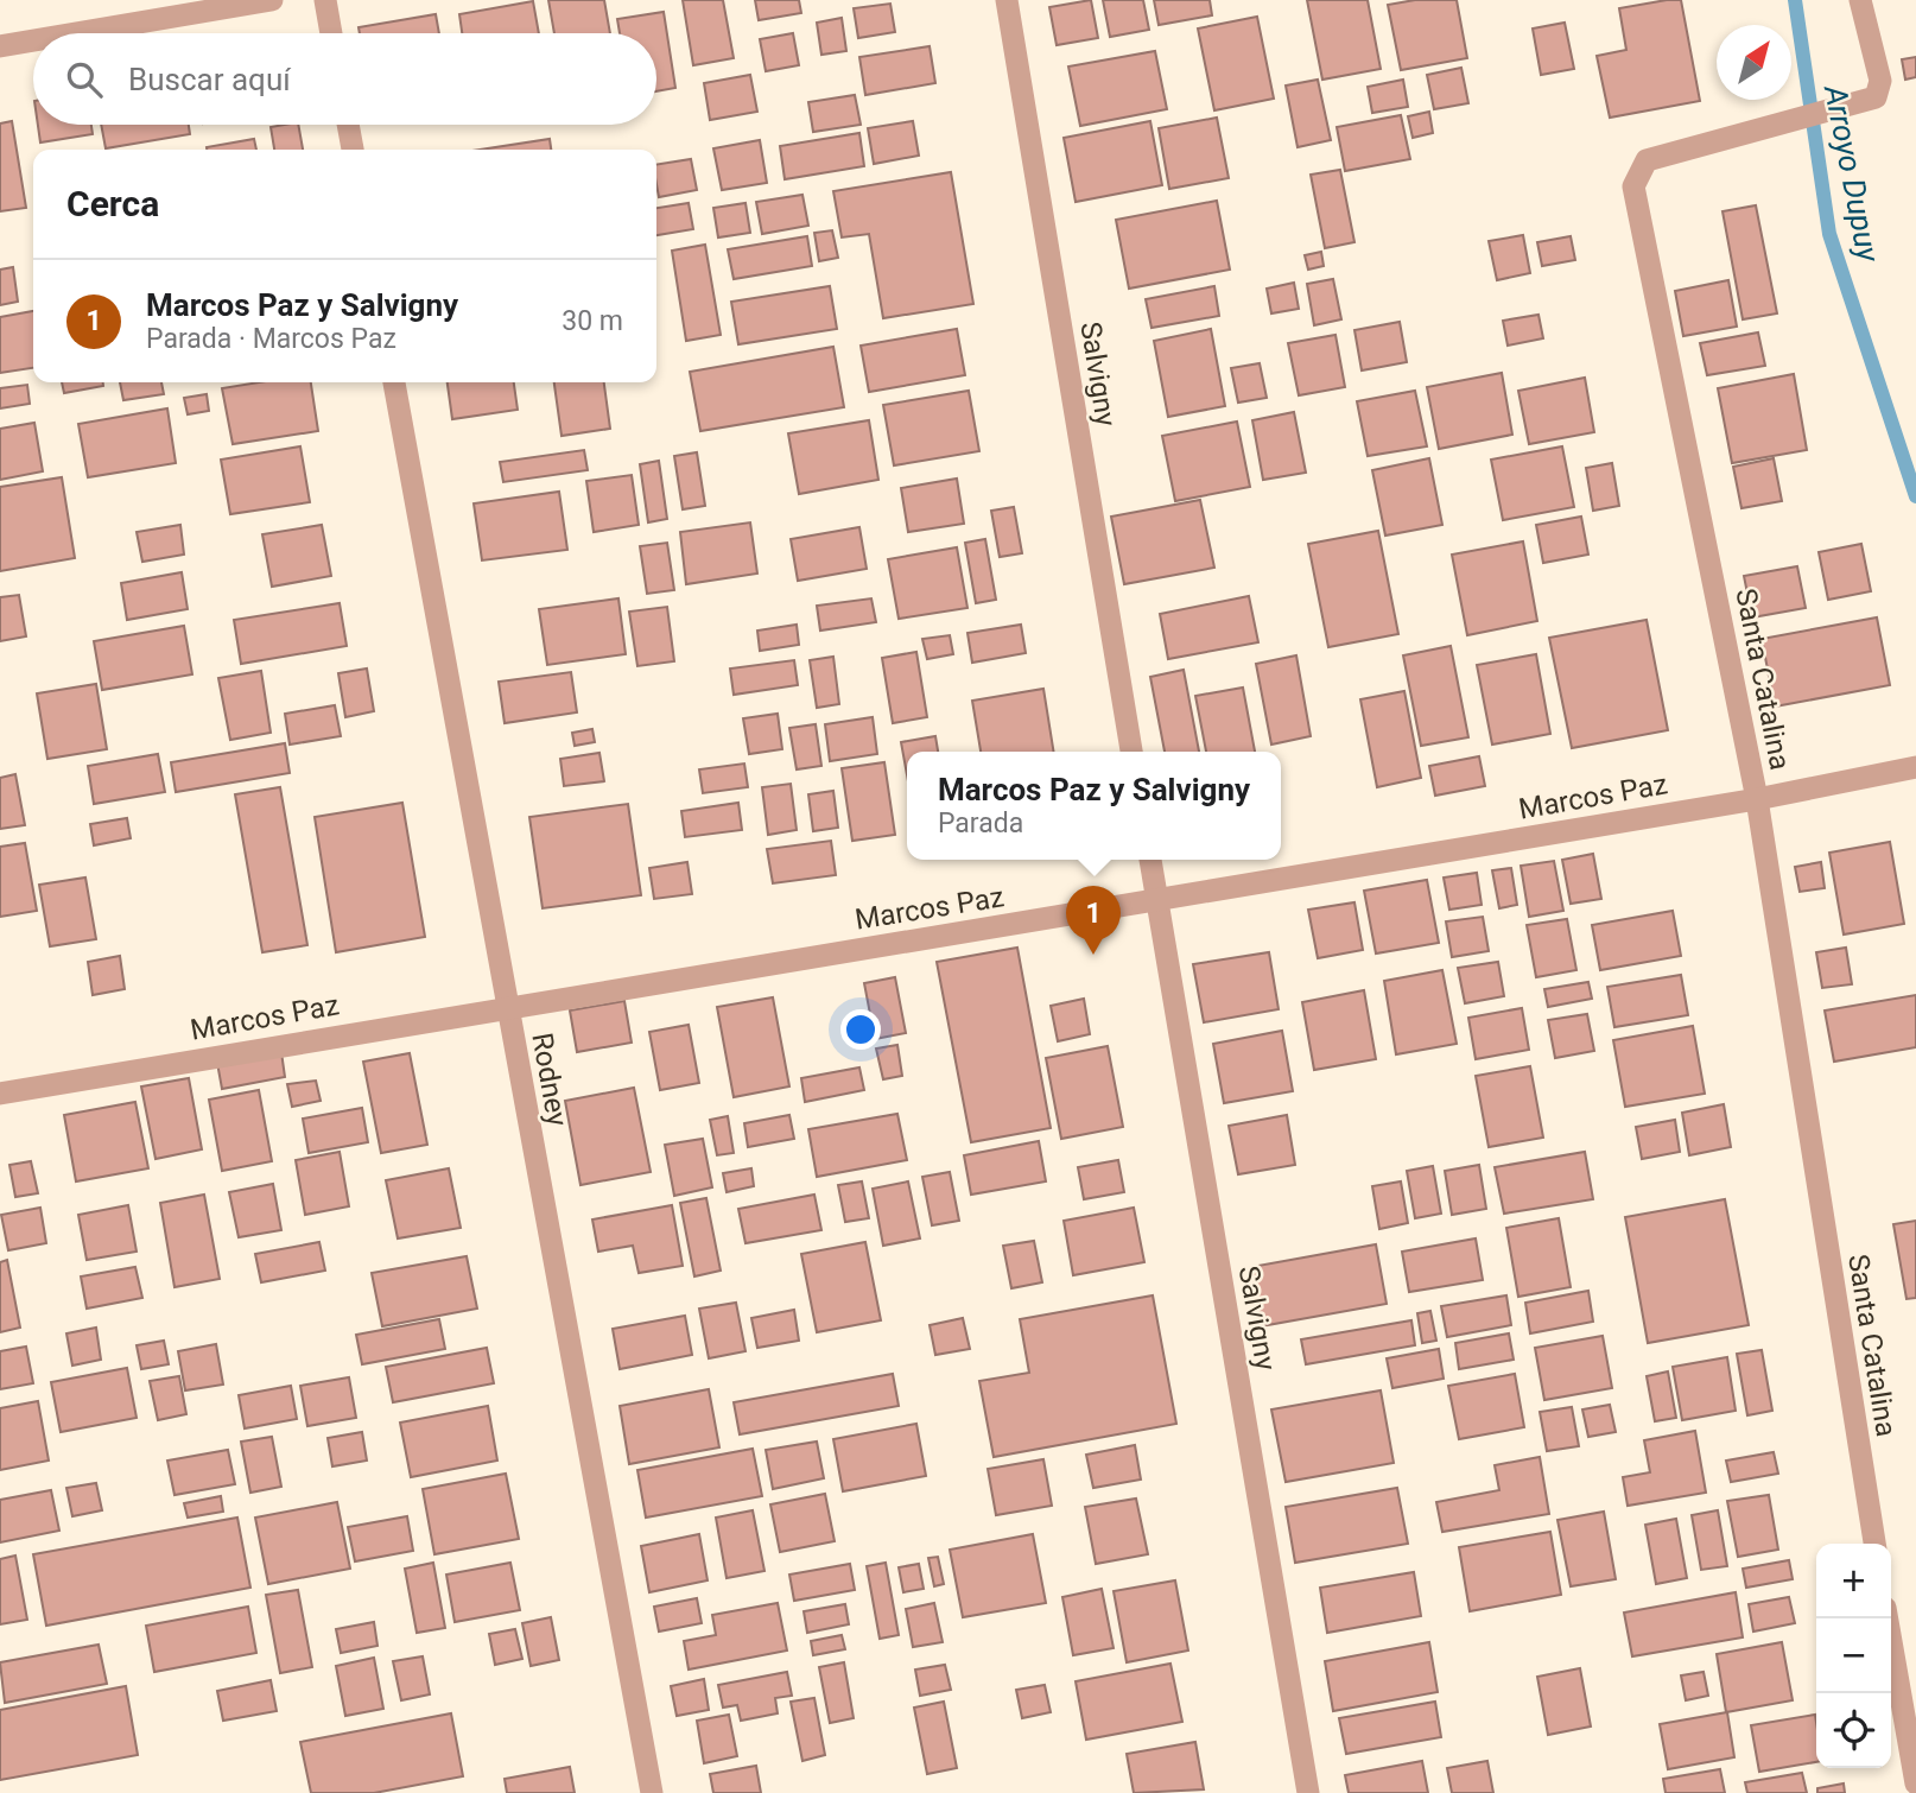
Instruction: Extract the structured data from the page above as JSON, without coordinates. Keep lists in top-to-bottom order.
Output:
{
  "streets": {
    "street": [
      "Salvigny",
      "Santa Catalina",
      "Marcos Paz",
      "Rodney"
    ]
  },
  "crossings": [
    ["Salvigny", "Marcos Paz"],
    ["Santa Catalina", "Marcos Paz"],
    ["Marcos Paz", "Rodney"]
  ],
  "water": ["Arroyo Dupuy"],
  "north": "top right",
  "page": {
    "search": "Buscar aquí",
    "heading": "Cerca",
    "list": [
      {
        "mark": "1",
        "name": "Marcos Paz y Salvigny",
        "note": "Parada · Marcos Paz",
        "value": "30 m"
      }
    ],
    "popup": ["Marcos Paz y Salvigny", "Parada"],
    "pins": "1",
    "map_buttons": ["+", "−"]
  }
}
